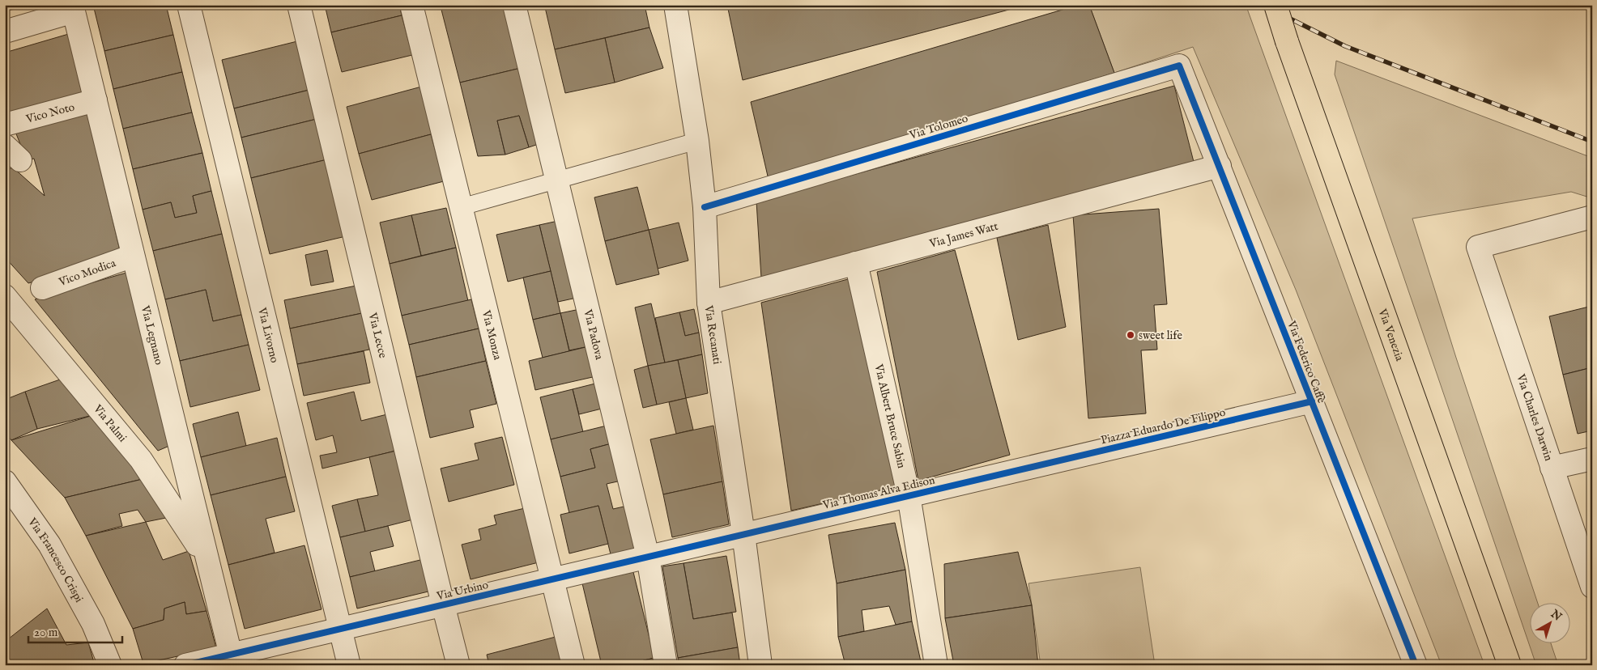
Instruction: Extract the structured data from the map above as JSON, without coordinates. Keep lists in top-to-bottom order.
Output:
{
  "streets": {
    "main road": ["Via Venezia"],
    "street": [
      "Vico Noto",
      "Via Tolomeo",
      "Via James Watt",
      "Vico Modica",
      "Via Padova",
      "Via Legnano",
      "Via Livorno",
      "Via Lecce",
      "Via Monza",
      "Via Recanati",
      "Via Federico Caffè",
      "Via Albert Bruce Sabin",
      "Via Charles Darwin",
      "Via Palmi",
      "Piazza Eduardo De Filippo",
      "Via Thomas Alva Edison",
      "Via Francesco Crispi",
      "Via Urbino"
    ]
  },
  "crossings": [
    ["Vico Noto", "Via Legnano"],
    ["Via Tolomeo", "Via Recanati"],
    ["Via Tolomeo", "Via Federico Caffè"],
    ["Via James Watt", "Via Recanati"],
    ["Via James Watt", "Via Federico Caffè"],
    ["Via James Watt", "Via Albert Bruce Sabin"],
    ["Vico Modica", "Via Legnano"],
    ["Via Padova", "Via Urbino"],
    ["Via Legnano", "Via Palmi"],
    ["Via Legnano", "Via Urbino"],
    ["Via Livorno", "Via Urbino"],
    ["Via Lecce", "Via Urbino"],
    ["Via Monza", "Via Urbino"],
    ["Via Recanati", "Via Thomas Alva Edison"],
    ["Via Recanati", "Via Urbino"],
    ["Via Federico Caffè", "Piazza Eduardo De Filippo"],
    ["Via Albert Bruce Sabin", "Via Thomas Alva Edison"],
    ["Piazza Eduardo De Filippo", "Via Thomas Alva Edison"],
    ["Via Thomas Alva Edison", "Via Urbino"]
  ],
  "places": ["sweet life"],
  "scale_bar": "20 m",
  "north": "top right"
}
